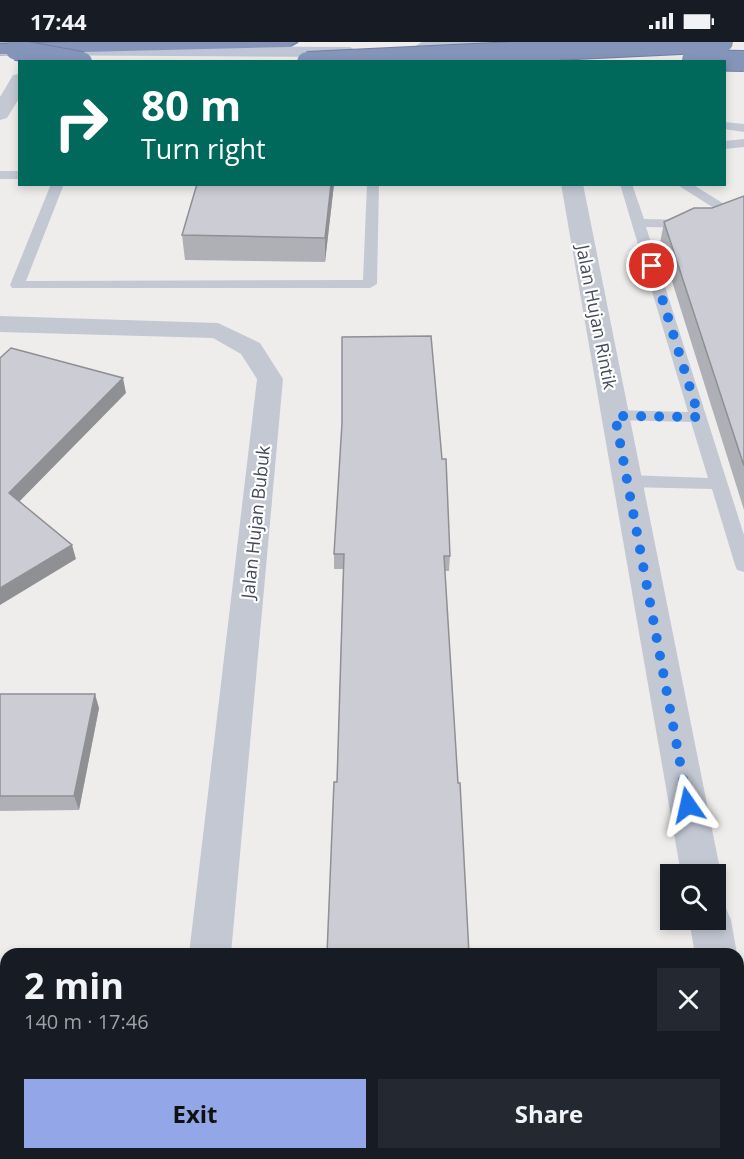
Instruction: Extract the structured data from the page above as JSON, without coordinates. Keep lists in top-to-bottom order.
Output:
{
  "streets": {
    "street": ["Jalan Hujan Rintik", "Jalan Hujan Bubuk"]
  },
  "page": {
    "status": "17:44",
    "turn": ["80 m", "Turn right"],
    "heading": ["2 min", "140 m · 17:46"],
    "buttons": ["Exit", "Share"]
  }
}
